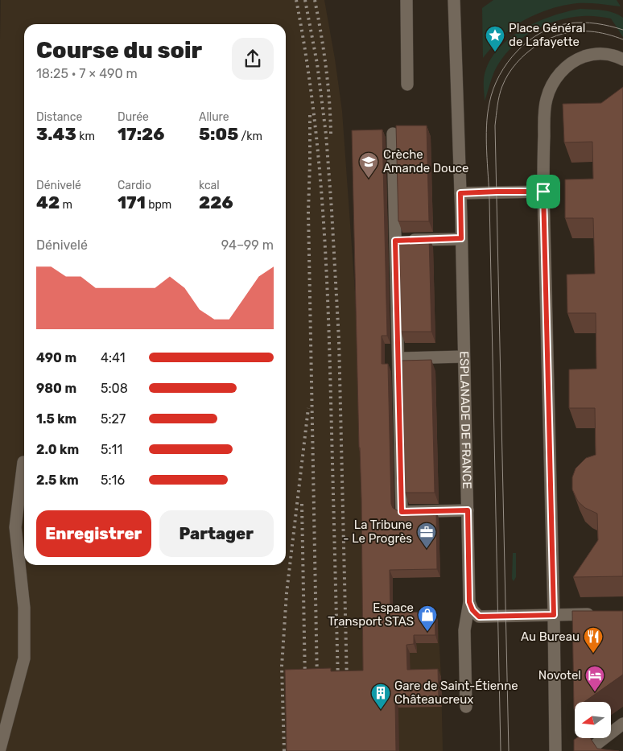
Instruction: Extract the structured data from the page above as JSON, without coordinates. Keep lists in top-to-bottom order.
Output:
{
  "streets": {
    "street": ["ESPLANADE DE FRANCE"]
  },
  "places": {
    "place": ["Place Général de Lafayette"],
    "school or university": ["Crèche Amande Douce"],
    "office": ["La Tribune - Le Progrès"],
    "shop": ["Espace Transport STAS"],
    "restaurant": ["Au Bureau"],
    "hotel": ["Novotel"],
    "building": ["Gare de Saint-Étienne Châteaucreux"]
  },
  "north": "left",
  "page": {
    "heading": ["Course du soir", "18:25 · 7 × 490 m"],
    "stats": [
      ["Distance", "3.43 km"],
      ["Durée", "17:26"],
      ["Allure", "5:05 /km"],
      ["Dénivelé", "42 m"],
      ["Cardio", "171 bpm"],
      ["kcal", "226"]
    ],
    "chart": ["Dénivelé", "94–99 m"],
    "list": [
      {
        "name": "490 m",
        "note": "4:41"
      },
      {
        "name": "980 m",
        "note": "5:08"
      },
      {
        "name": "1.5 km",
        "note": "5:27"
      },
      {
        "name": "2.0 km",
        "note": "5:11"
      },
      {
        "name": "2.5 km",
        "note": "5:16"
      }
    ],
    "buttons": ["Enregistrer", "Partager"]
  }
}
